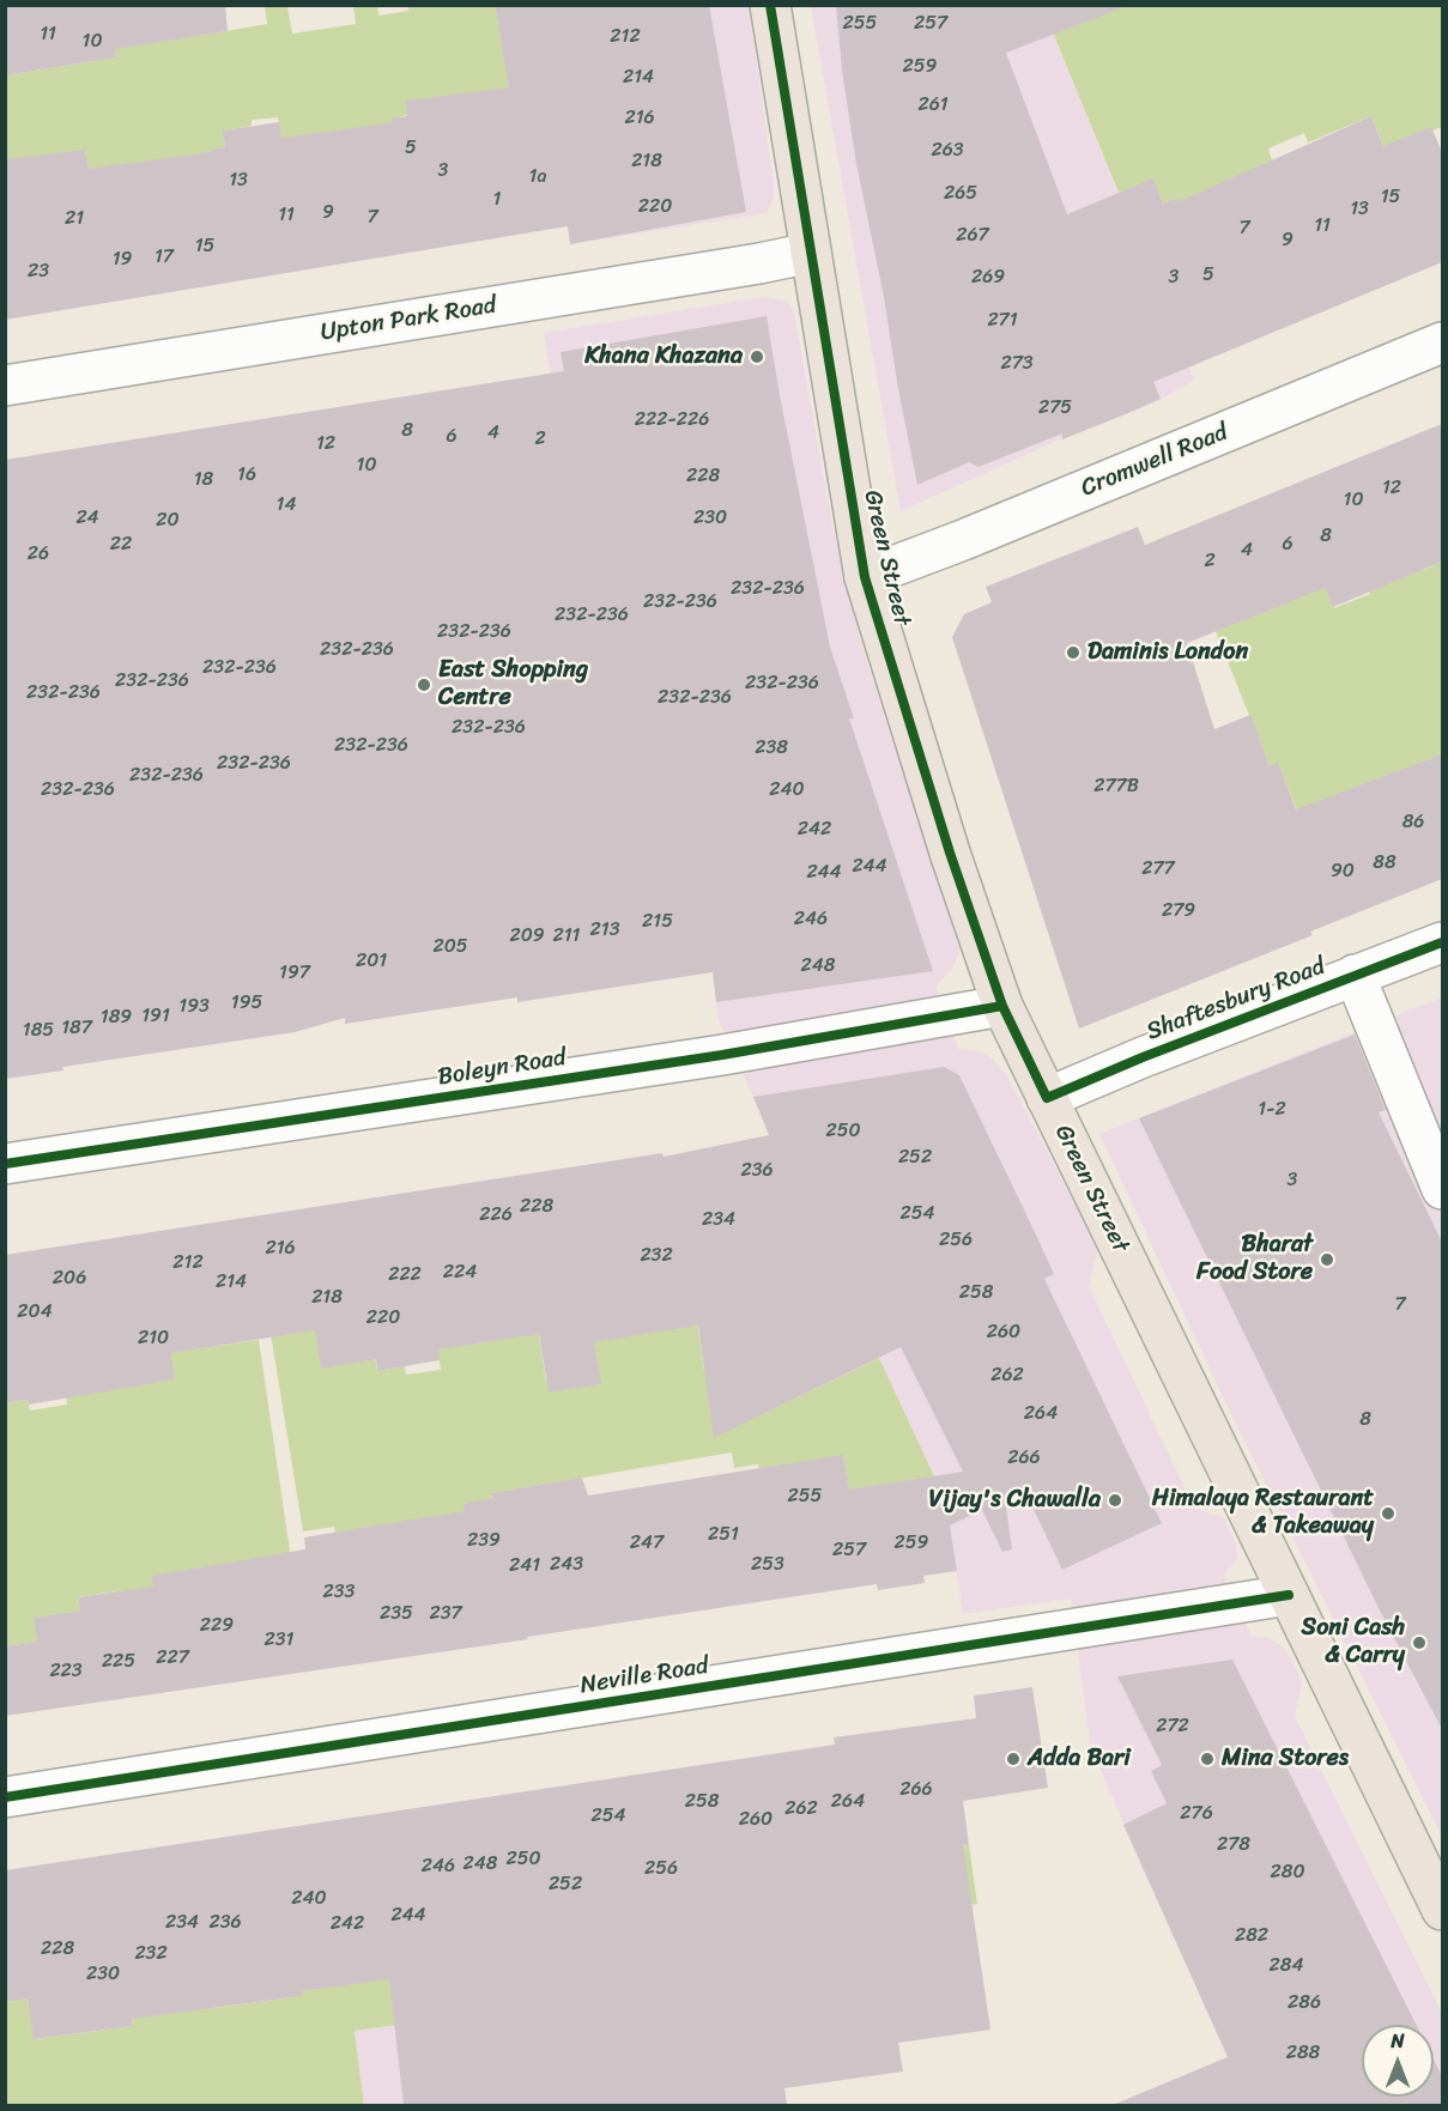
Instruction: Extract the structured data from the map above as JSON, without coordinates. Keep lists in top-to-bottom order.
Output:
{
  "streets": {
    "main road": ["Green Street"],
    "street": [
      "Upton Park Road",
      "Cromwell Road",
      "Shaftesbury Road",
      "Boleyn Road",
      "Neville Road"
    ]
  },
  "crossings": [
    ["Upton Park Road", "Green Street"],
    ["Cromwell Road", "Green Street"],
    ["Green Street", "Shaftesbury Road"],
    ["Green Street", "Boleyn Road"],
    ["Green Street", "Neville Road"]
  ],
  "places": [
    "Khana Khazana",
    "Daminis London",
    "East Shopping Centre",
    "Bharat Food Store",
    "Vijay's Chawalla",
    "Himalaya Restaurant & Takeaway",
    "Soni Cash & Carry",
    "Adda Bari",
    "Mina Stores"
  ],
  "house_numbers": [
    "255",
    "257",
    "11",
    "212",
    "10",
    "259",
    "214",
    "261",
    "216",
    "5",
    "263",
    "218",
    "3",
    "1a",
    "13",
    "265",
    "15",
    "1",
    "220",
    "13",
    "9",
    "11",
    "7",
    "21",
    "11",
    "7",
    "267",
    "9",
    "15",
    "17",
    "19",
    "23",
    "5",
    "269",
    "3",
    "271",
    "273",
    "275",
    "222-226",
    "8",
    "4",
    "6",
    "2",
    "12",
    "10",
    "16",
    "228",
    "18",
    "12",
    "10",
    "14",
    "24",
    "230",
    "20",
    "8",
    "22",
    "6",
    "4",
    "26",
    "2",
    "232-236",
    "232-236",
    "232-236",
    "232-236",
    "232-236",
    "232-236",
    "232-236",
    "232-236",
    "232-236",
    "232-236",
    "232-236",
    "232-236",
    "238",
    "232-236",
    "232-236",
    "277B",
    "232-236",
    "240",
    "86",
    "242",
    "88",
    "244",
    "277",
    "90",
    "244",
    "279",
    "246",
    "215",
    "213",
    "209",
    "211",
    "205",
    "201",
    "248",
    "197",
    "195",
    "193",
    "191",
    "189",
    "187",
    "185",
    "1-2",
    "250",
    "252",
    "236",
    "3",
    "228",
    "254",
    "226",
    "234",
    "256",
    "216",
    "232",
    "212",
    "224",
    "222",
    "206",
    "214",
    "258",
    "218",
    "7",
    "204",
    "220",
    "260",
    "210",
    "262",
    "264",
    "8",
    "266",
    "255",
    "251",
    "239",
    "247",
    "259",
    "257",
    "243",
    "253",
    "241",
    "233",
    "235",
    "237",
    "229",
    "231",
    "227",
    "225",
    "223",
    "272",
    "266",
    "258",
    "264",
    "262",
    "276",
    "254",
    "260",
    "278",
    "250",
    "248",
    "246",
    "256",
    "280",
    "252",
    "240",
    "244",
    "234",
    "236",
    "242",
    "282",
    "228",
    "232",
    "284",
    "230",
    "286",
    "288"
  ],
  "north": "top"
}
